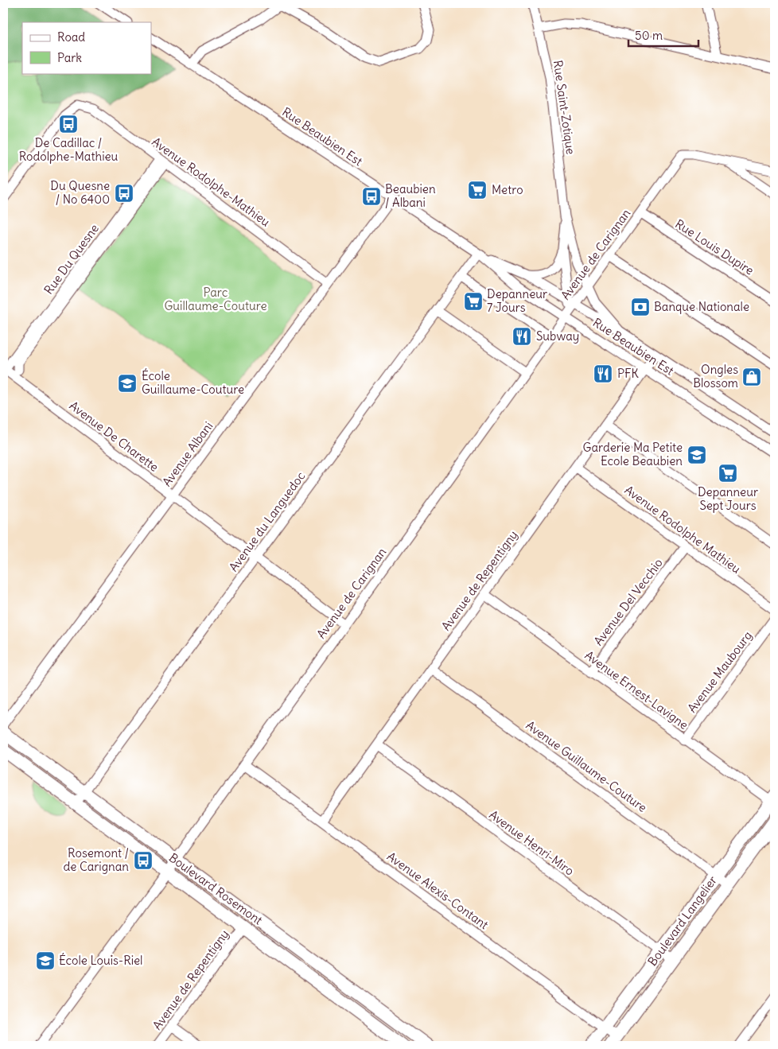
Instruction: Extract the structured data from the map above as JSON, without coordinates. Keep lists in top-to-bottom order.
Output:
{
  "streets": {
    "main road": ["Boulevard Rosemont", "Boulevard Langelier"],
    "street": [
      "Rue Saint-Zotique",
      "Rue Beaubien Est",
      "Avenue Rodolphe-Mathieu",
      "Rue Louis Dupire",
      "Avenue de Carignan",
      "Rue Du Quesne",
      "Avenue De Charette",
      "Avenue Albani",
      "Avenue du Languedoc",
      "Avenue Rodolphe Mathieu",
      "Avenue de Repentigny",
      "Avenue Del Vecchio",
      "Avenue Maubourg",
      "Avenue Ernest-Lavigne",
      "Avenue Guillaume-Couture",
      "Avenue Henri-Miro",
      "Avenue Alexis-Contant"
    ]
  },
  "crossings": [
    ["Rue Saint-Zotique", "Rue Beaubien Est"],
    ["Rue Saint-Zotique", "Avenue de Carignan"],
    ["Rue Beaubien Est", "Avenue de Carignan"],
    ["Rue Beaubien Est", "Avenue Albani"],
    ["Rue Beaubien Est", "Avenue du Languedoc"],
    ["Rue Beaubien Est", "Avenue de Repentigny"],
    ["Avenue Rodolphe-Mathieu", "Rue Du Quesne"],
    ["Avenue Rodolphe-Mathieu", "Avenue Albani"],
    ["Rue Louis Dupire", "Avenue de Carignan"],
    ["Avenue de Carignan", "Avenue De Charette"],
    ["Avenue de Carignan", "Boulevard Rosemont"],
    ["Avenue de Carignan", "Avenue Alexis-Contant"],
    ["Rue Du Quesne", "Avenue De Charette"],
    ["Avenue De Charette", "Avenue Albani"],
    ["Avenue De Charette", "Avenue du Languedoc"],
    ["Avenue du Languedoc", "Boulevard Rosemont"],
    ["Avenue Rodolphe Mathieu", "Avenue de Repentigny"],
    ["Avenue Rodolphe Mathieu", "Avenue Del Vecchio"],
    ["Avenue de Repentigny", "Avenue Ernest-Lavigne"],
    ["Avenue de Repentigny", "Avenue Guillaume-Couture"],
    ["Avenue de Repentigny", "Avenue Henri-Miro"],
    ["Avenue de Repentigny", "Boulevard Rosemont"],
    ["Avenue de Repentigny", "Avenue Alexis-Contant"],
    ["Avenue Del Vecchio", "Avenue Ernest-Lavigne"],
    ["Avenue Maubourg", "Avenue Ernest-Lavigne"],
    ["Avenue Ernest-Lavigne", "Boulevard Langelier"],
    ["Avenue Guillaume-Couture", "Boulevard Langelier"],
    ["Avenue Henri-Miro", "Boulevard Langelier"],
    ["Avenue Alexis-Contant", "Boulevard Langelier"]
  ],
  "parks": ["Parc Guillaume-Couture"],
  "places": {
    "bus stop": [
      "De Cadillac / Rodolphe-Mathieu",
      "Du Quesne / No 6400",
      "Beaubien / Albani",
      "Rosemont / de Carignan"
    ],
    "supermarket": ["Metro", "Depanneur 7 Jours", "Depanneur Sept Jours"],
    "bank": ["Banque Nationale"],
    "restaurant": ["Subway", "PFK"],
    "shop": ["Ongles Blossom"],
    "school or university": ["École Guillaume-Couture", "Garderie Ma Petite Ecole Beaubien", "École Louis-Riel"]
  },
  "legend": ["Road", "Park"],
  "scale_bar": "50 m"
}
